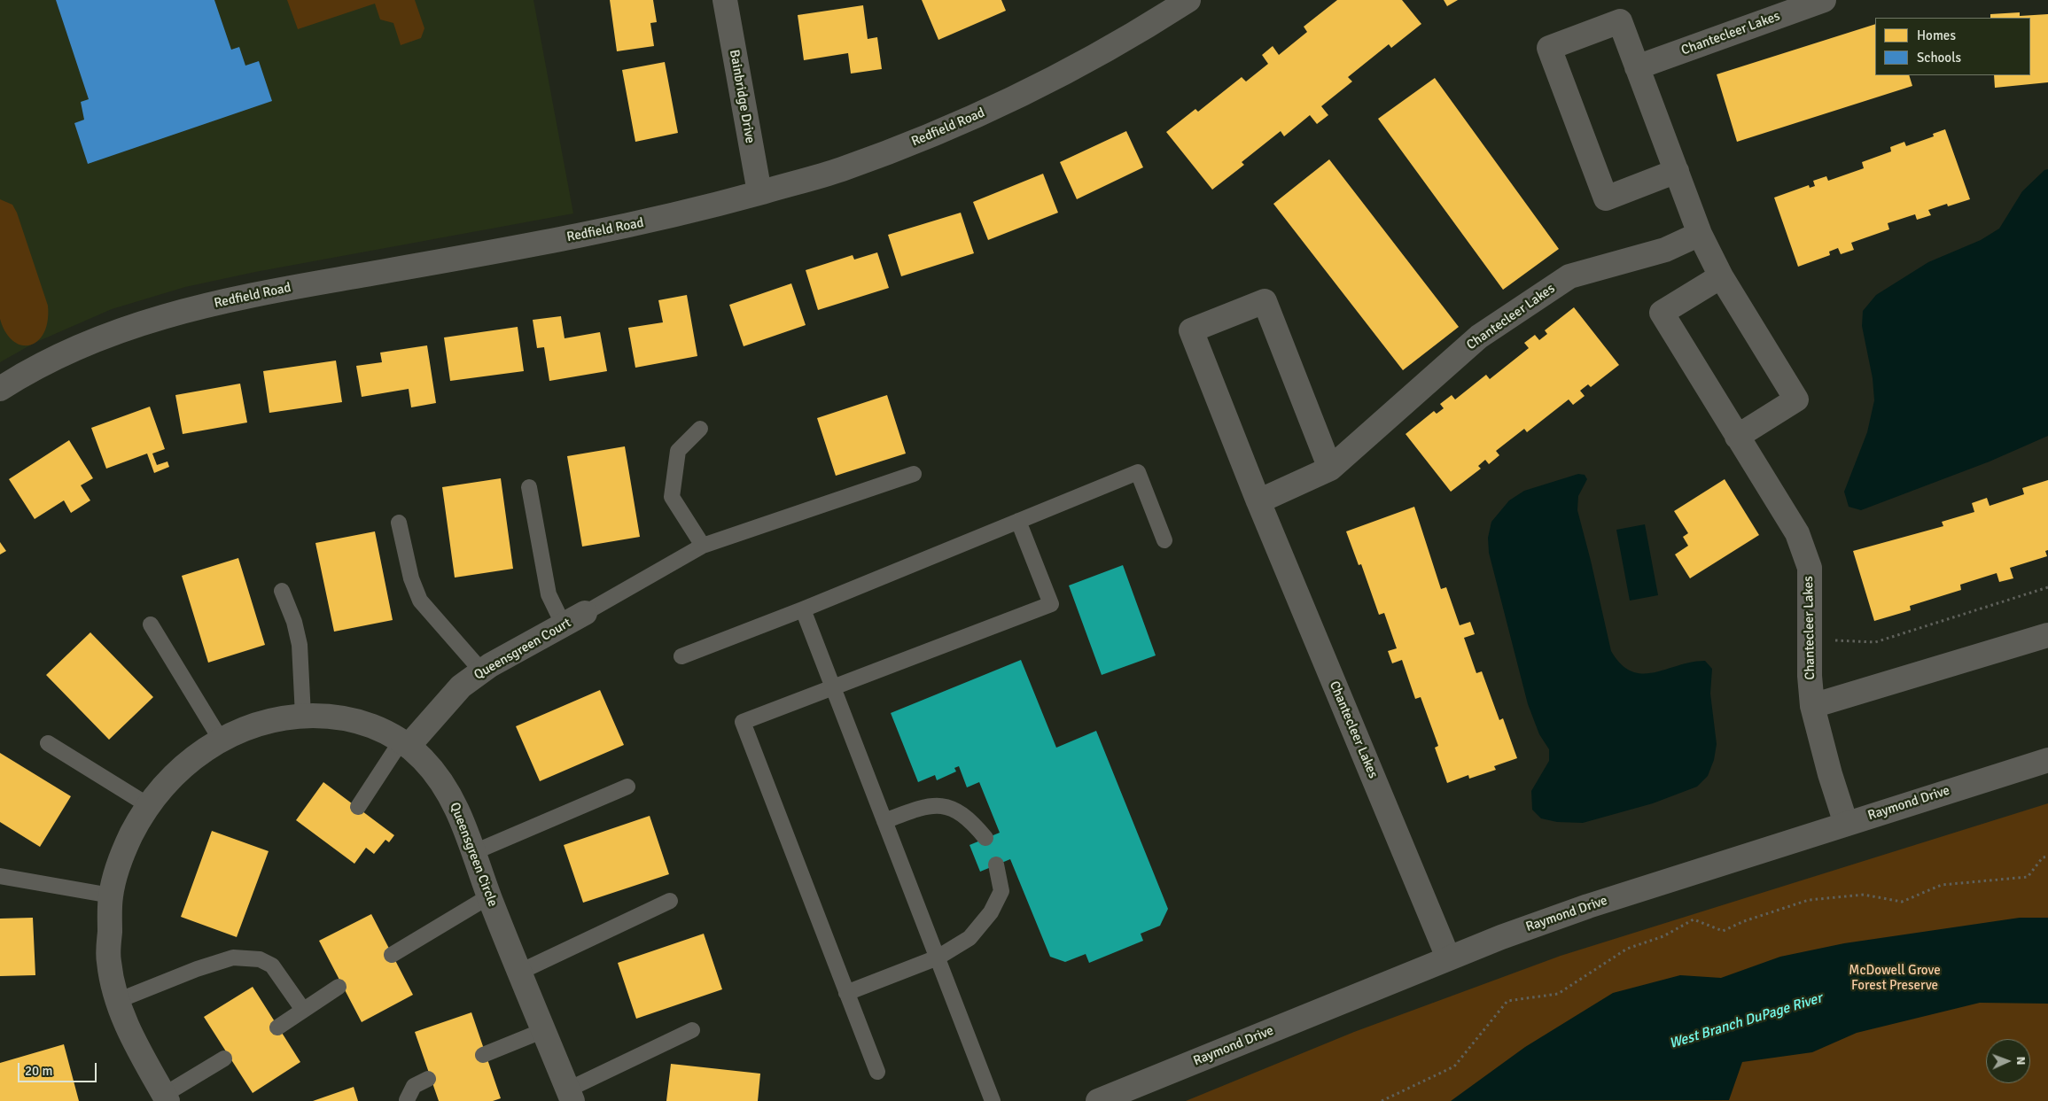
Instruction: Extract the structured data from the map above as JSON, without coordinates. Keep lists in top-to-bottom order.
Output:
{
  "streets": {
    "street": [
      "Chantecleer Lakes",
      "Bainbridge Drive",
      "Redfield Road",
      "Queensgreen Court",
      "Raymond Drive",
      "Queensgreen Circle"
    ]
  },
  "crossings": [
    ["Chantecleer Lakes", "Raymond Drive"],
    ["Bainbridge Drive", "Redfield Road"],
    ["Queensgreen Court", "Queensgreen Circle"]
  ],
  "water": ["West Branch DuPage River"],
  "parks": ["McDowell Grove Forest Preserve"],
  "legend": ["Homes", "Schools"],
  "scale_bar": "20 m",
  "north": "right"
}
